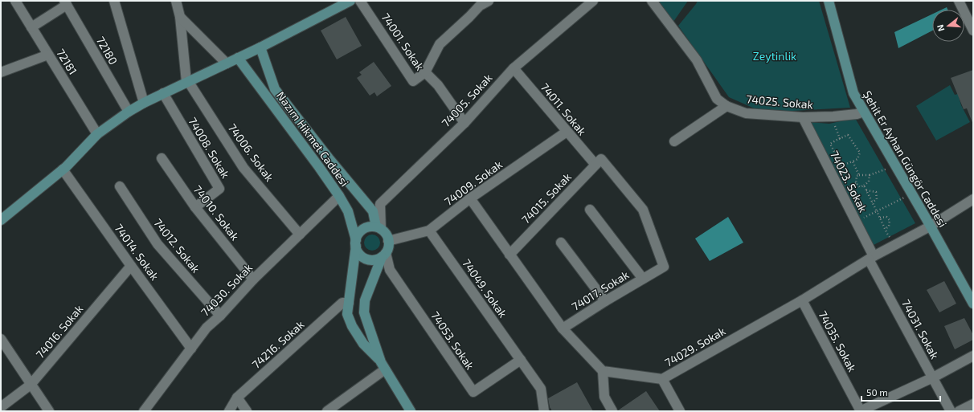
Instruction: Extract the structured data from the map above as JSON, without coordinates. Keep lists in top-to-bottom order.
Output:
{
  "streets": {
    "main road": ["Nazım Hikmet Caddesi", "Şehit Er Ayhan Güngör Caddesi"],
    "street": [
      "74001. Sokak",
      "72180",
      "72181",
      "74005. Sokak",
      "74025. Sokak",
      "74011. Sokak",
      "74008. Sokak",
      "74006. Sokak",
      "74023. Sokak",
      "74009. Sokak",
      "74015. Sokak",
      "74010. Sokak",
      "74012. Sokak",
      "74014. Sokak",
      "74049. Sokak",
      "74030. Sokak",
      "74017. Sokak",
      "74031. Sokak",
      "74016. Sokak",
      "74053. Sokak",
      "74035. Sokak",
      "74216. Sokak",
      "74029. Sokak"
    ]
  },
  "crossings": [
    ["74001. Sokak", "74005. Sokak"],
    ["74005. Sokak", "74011. Sokak"],
    ["74005. Sokak", "Nazım Hikmet Caddesi"],
    ["74005. Sokak", "74009. Sokak"],
    ["74005. Sokak", "74053. Sokak"],
    ["74025. Sokak", "Şehit Er Ayhan Güngör Caddesi"],
    ["74025. Sokak", "74023. Sokak"],
    ["74011. Sokak", "74009. Sokak"],
    ["74011. Sokak", "74015. Sokak"],
    ["74011. Sokak", "74017. Sokak"],
    ["Nazım Hikmet Caddesi", "74009. Sokak"],
    ["Nazım Hikmet Caddesi", "74030. Sokak"],
    ["Nazım Hikmet Caddesi", "74053. Sokak"],
    ["Nazım Hikmet Caddesi", "74216. Sokak"],
    ["74008. Sokak", "74010. Sokak"],
    ["74006. Sokak", "74030. Sokak"],
    ["Şehit Er Ayhan Güngör Caddesi", "74029. Sokak"],
    ["74023. Sokak", "74031. Sokak"],
    ["74023. Sokak", "74029. Sokak"],
    ["74009. Sokak", "74049. Sokak"],
    ["74009. Sokak", "74053. Sokak"],
    ["74010. Sokak", "74030. Sokak"],
    ["74012. Sokak", "74030. Sokak"],
    ["74014. Sokak", "74030. Sokak"],
    ["74014. Sokak", "74016. Sokak"],
    ["74049. Sokak", "74053. Sokak"],
    ["74031. Sokak", "74029. Sokak"],
    ["74035. Sokak", "74029. Sokak"]
  ],
  "parks": ["Zeytinlik"],
  "scale_bar": "50 m",
  "north": "left"
}
